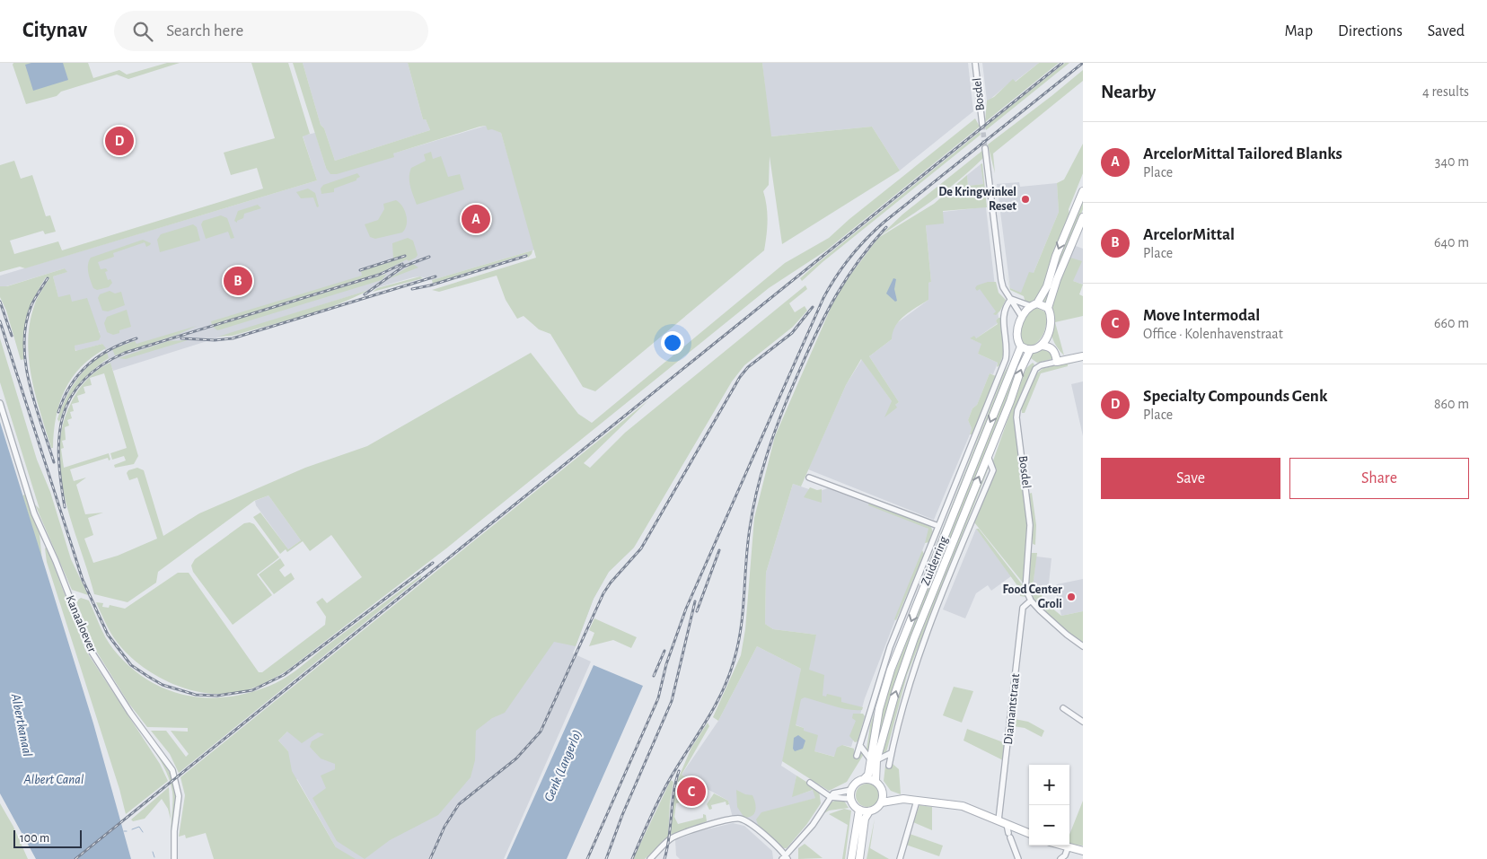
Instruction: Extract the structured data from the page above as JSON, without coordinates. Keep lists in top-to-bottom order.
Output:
{
  "streets": {
    "main road": ["Zuiderring"],
    "street": ["Bosdel", "Kanaaloever", "Diamantstraat"]
  },
  "crossings": [
    ["Bosdel", "Diamantstraat"]
  ],
  "water": ["Albertkanaal", "Genk (Langerlo)", "Albert Canal"],
  "places": ["De Kringwinkel Reset", "Food Center Groli"],
  "scale_bar": "100 m",
  "page": {
    "header": "Citynav",
    "search": "Search here",
    "nav": ["Map", "Directions", "Saved"],
    "heading": ["Nearby", "4 results"],
    "list": [
      {
        "mark": "A",
        "name": "ArcelorMittal Tailored Blanks",
        "note": "Place",
        "value": "340 m"
      },
      {
        "mark": "B",
        "name": "ArcelorMittal",
        "note": "Place",
        "value": "640 m"
      },
      {
        "mark": "C",
        "name": "Move Intermodal",
        "note": "Office · Kolenhavenstraat",
        "value": "660 m"
      },
      {
        "mark": "D",
        "name": "Specialty Compounds Genk",
        "note": "Place",
        "value": "860 m"
      }
    ],
    "pins": [
      "D",
      "A",
      "B",
      "C"
    ],
    "buttons": ["Save", "Share"],
    "map_buttons": ["+", "−"],
    "scale": "100 m"
  }
}
